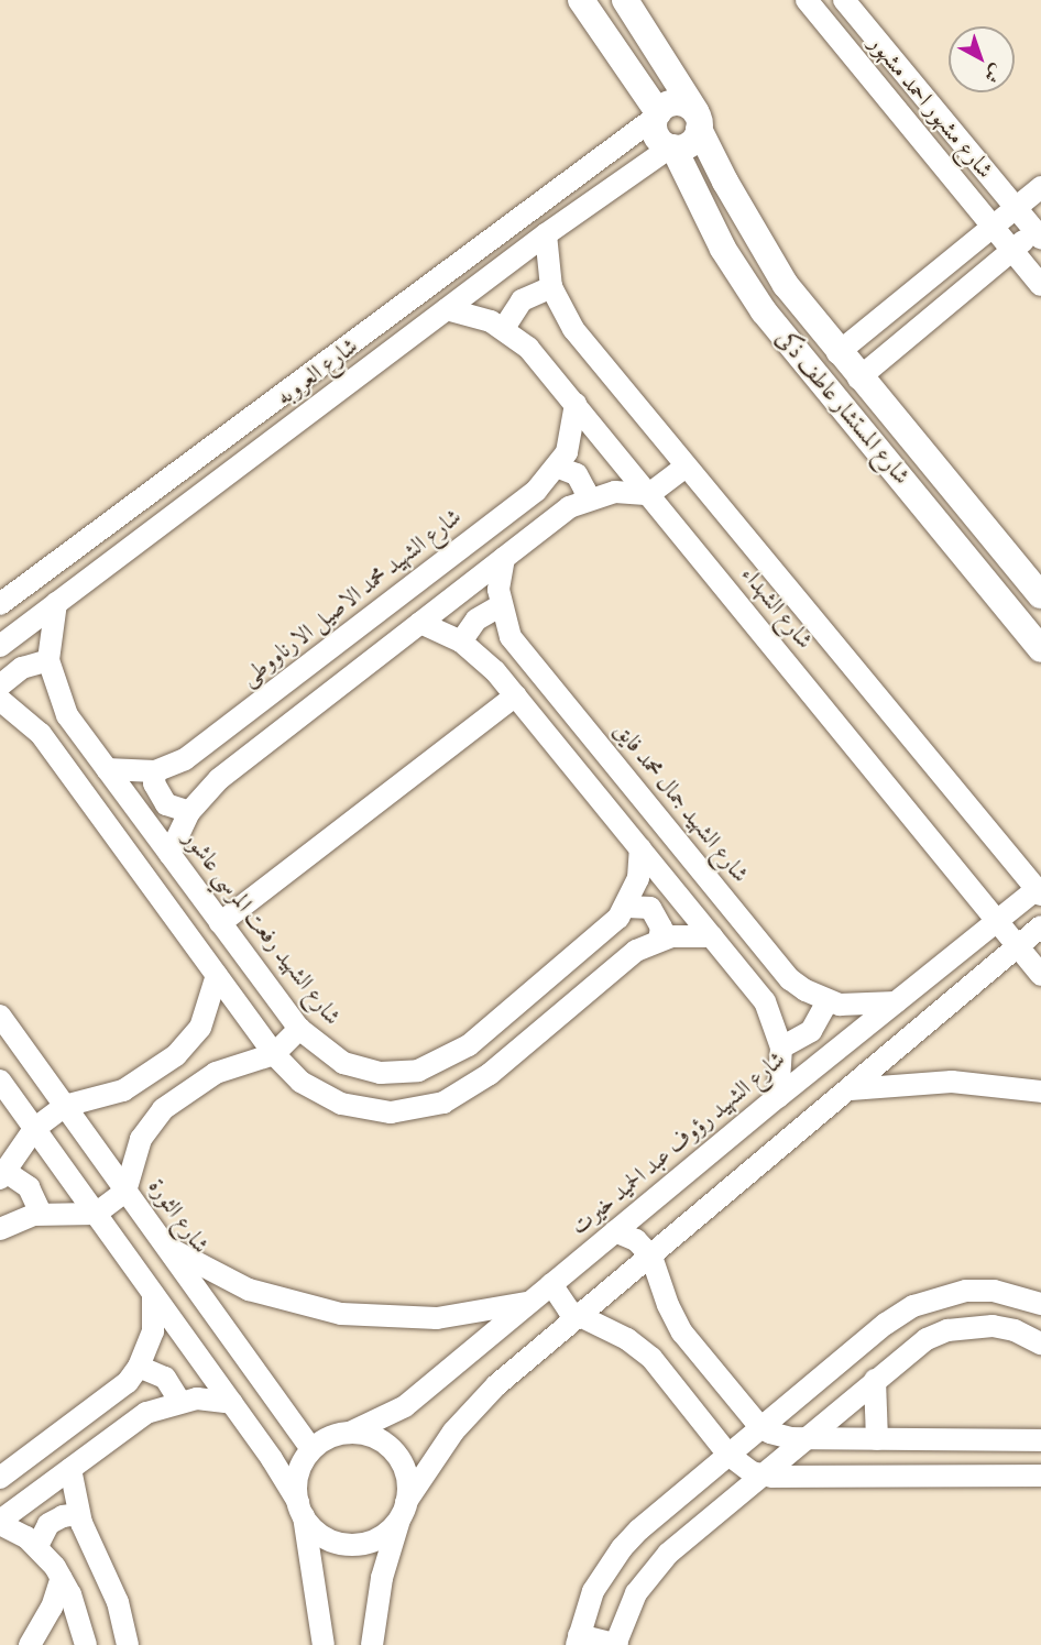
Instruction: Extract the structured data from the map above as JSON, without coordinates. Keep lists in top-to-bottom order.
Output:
{
  "streets": {
    "street": [
      "شارع مشهور احمد مشهور",
      "شارع العروبه",
      "شارع المستشار عاطف ذكى",
      "شارع الشهيد محمد الاصيل الارناووطى",
      "شارع الشهداء",
      "شارع الشهيد جمال محمد فايق",
      "شارع الشهيد رفعت المرسي عاشور",
      "شارع الشهيد رؤوف عبد الحميد خيرت",
      "شارع الثورة"
    ]
  },
  "crossings": [
    ["شارع العروبه", "شارع المستشار عاطف ذكى"],
    ["شارع العروبه", "شارع الشهداء"],
    ["شارع العروبه", "شارع الشهيد رفعت المرسي عاشور"],
    ["شارع الشهيد محمد الاصيل الارناووطى", "شارع الشهداء"],
    ["شارع الشهيد محمد الاصيل الارناووطى", "شارع الشهيد رفعت المرسي عاشور"],
    ["شارع الشهداء", "شارع الشهيد رؤوف عبد الحميد خيرت"],
    ["شارع الشهيد جمال محمد فايق", "شارع الشهيد رؤوف عبد الحميد خيرت"],
    ["شارع الشهيد رؤوف عبد الحميد خيرت", "شارع الثورة"]
  ],
  "north": "bottom right"
}
